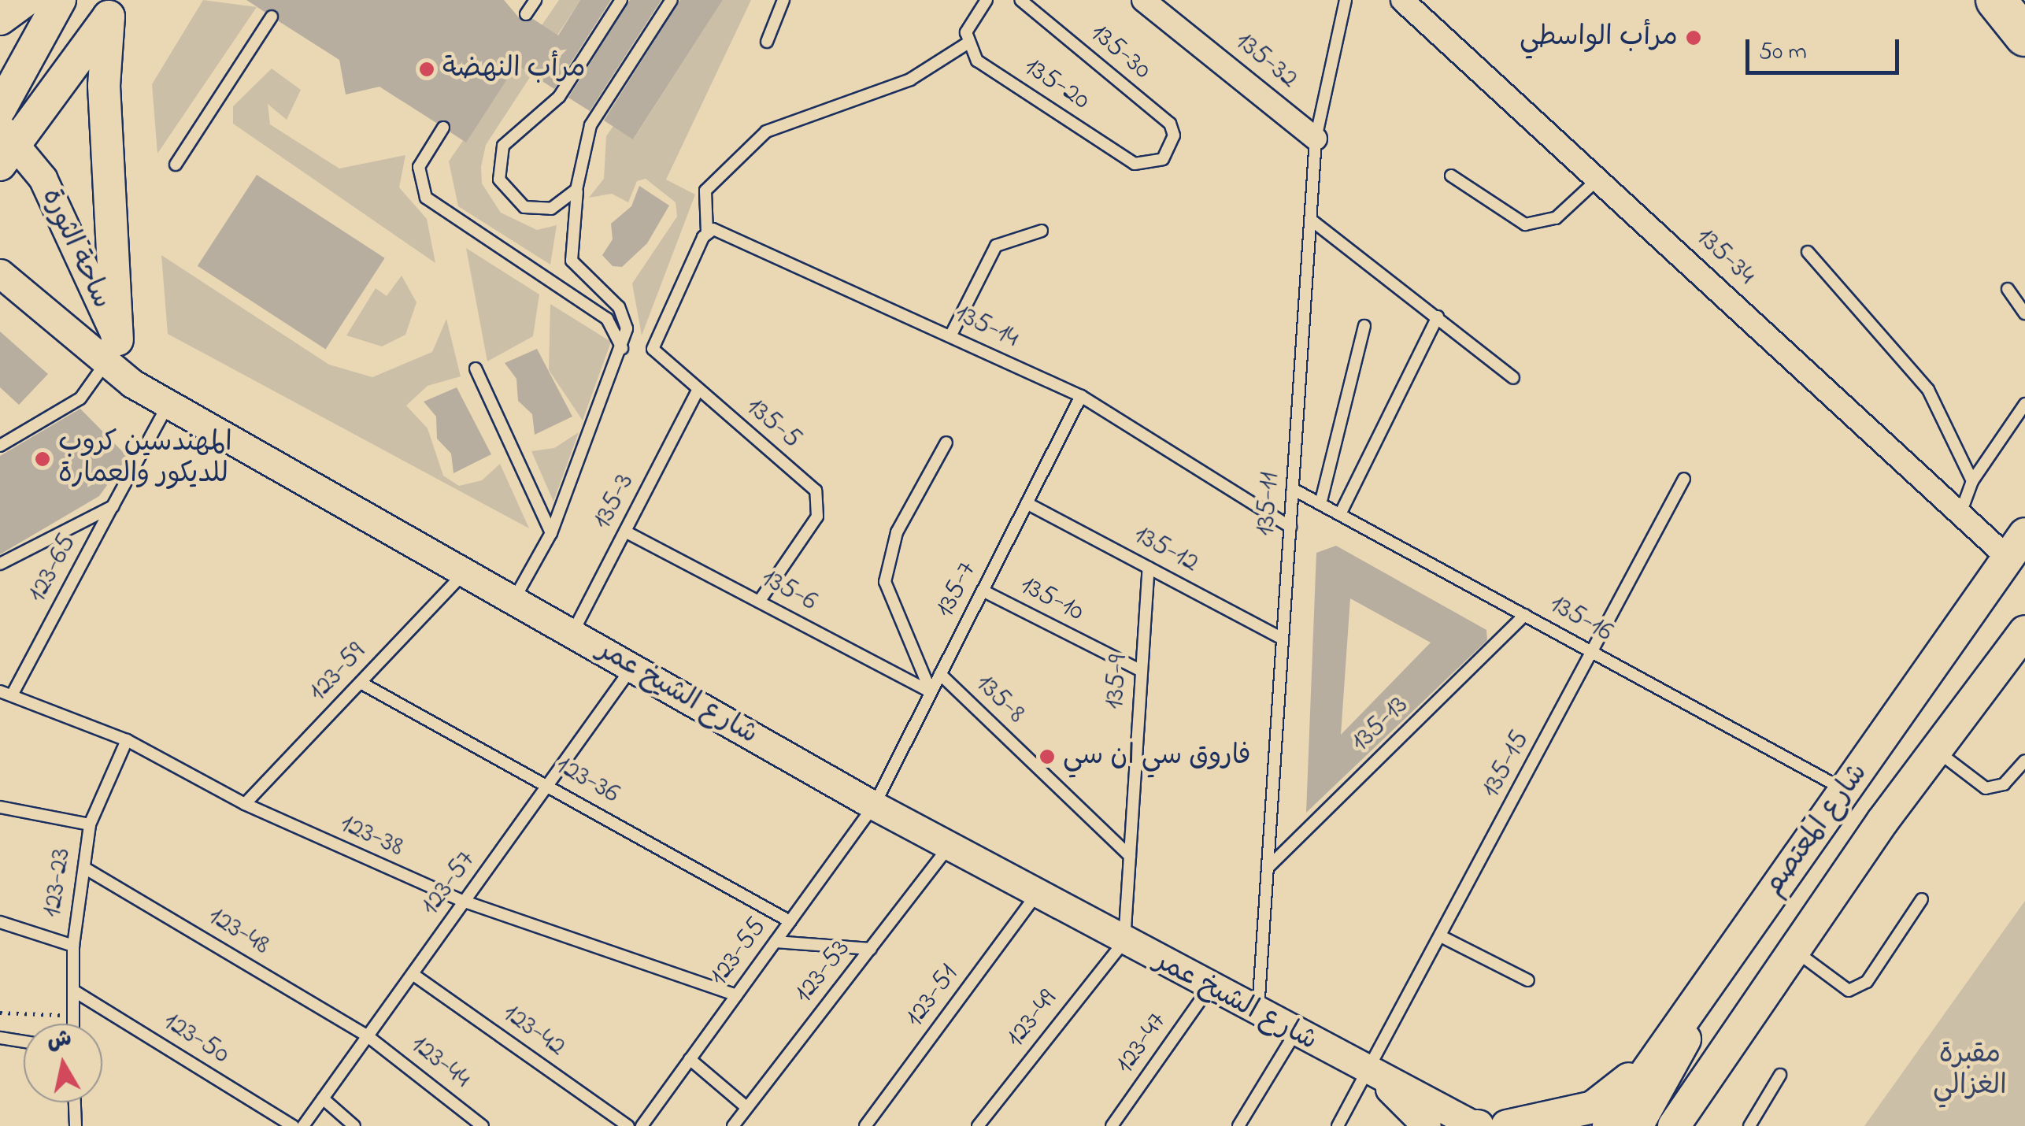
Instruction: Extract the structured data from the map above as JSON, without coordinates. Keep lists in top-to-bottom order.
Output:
{
  "streets": {
    "main road": ["شارع المعتصم"],
    "street": [
      "135-32",
      "ساحة الثورة",
      "135-34",
      "شارع الشيخ عمر"
    ],
    "lane": [
      "135-30",
      "135-20",
      "135-14",
      "135-5",
      "135-3",
      "135-11",
      "135-12",
      "123-65",
      "135-7",
      "135-6",
      "135-10",
      "135-16",
      "123-59",
      "135-9",
      "135-8",
      "135-13",
      "135-15",
      "123-36",
      "123-38",
      "123-23",
      "123-57",
      "123-48",
      "123-55",
      "123-53",
      "123-51",
      "123-49",
      "123-42",
      "123-50",
      "123-47",
      "123-44"
    ]
  },
  "crossings": [
    ["135-30", "135-20"],
    ["135-32", "135-11"],
    ["ساحة الثورة", "شارع الشيخ عمر"],
    ["135-34", "شارع المعتصم"],
    ["135-14", "135-5"],
    ["135-14", "135-11"],
    ["135-14", "135-7"],
    ["135-5", "135-3"],
    ["135-5", "135-6"],
    ["135-3", "135-6"],
    ["135-3", "شارع الشيخ عمر"],
    ["135-11", "135-12"],
    ["135-11", "135-16"],
    ["135-11", "شارع الشيخ عمر"],
    ["135-11", "135-13"],
    ["135-12", "135-7"],
    ["135-12", "135-9"],
    ["123-65", "شارع الشيخ عمر"],
    ["123-65", "123-38"],
    ["135-7", "135-6"],
    ["135-7", "135-10"],
    ["135-7", "شارع الشيخ عمر"],
    ["135-7", "135-8"],
    ["135-7", "123-55"],
    ["135-10", "135-9"],
    ["135-16", "135-13"],
    ["135-16", "135-15"],
    ["135-16", "شارع المعتصم"],
    ["123-59", "شارع الشيخ عمر"],
    ["123-59", "123-36"],
    ["123-59", "123-38"],
    ["135-9", "شارع الشيخ عمر"],
    ["135-9", "135-8"],
    ["135-9", "123-49"],
    ["شارع الشيخ عمر", "135-15"],
    ["شارع الشيخ عمر", "123-57"],
    ["شارع الشيخ عمر", "123-55"],
    ["شارع الشيخ عمر", "123-53"],
    ["شارع الشيخ عمر", "123-51"],
    ["شارع الشيخ عمر", "123-49"],
    ["شارع الشيخ عمر", "123-47"],
    ["123-36", "123-57"],
    ["123-36", "123-55"],
    ["123-38", "123-23"],
    ["123-38", "123-57"],
    ["123-38", "123-55"],
    ["123-23", "123-48"],
    ["123-23", "123-50"],
    ["123-57", "123-48"],
    ["123-57", "123-42"],
    ["123-57", "123-44"],
    ["123-48", "123-44"]
  ],
  "parks": ["مقبرة الغزالي"],
  "places": [
    "مرأب الواسطي",
    "مرأب النهضة",
    "المهندسين كروب للديكور والعمارة",
    "فاروق سي ان سي"
  ],
  "scale_bar": "50 m",
  "north": "top"
}
